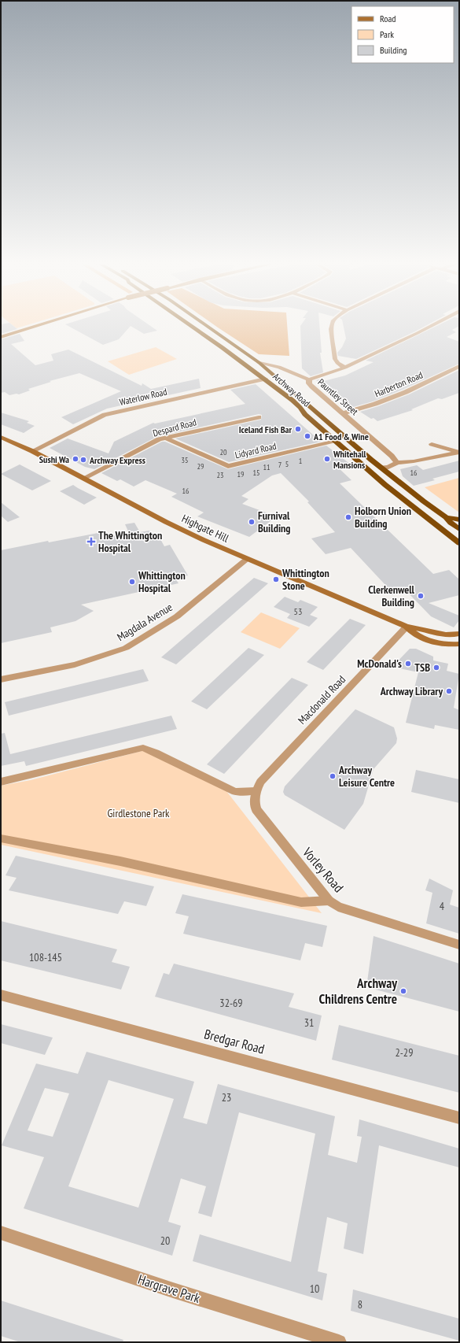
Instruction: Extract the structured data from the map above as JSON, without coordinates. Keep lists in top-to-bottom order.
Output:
{
  "streets": {
    "highway": ["Archway Road"],
    "main road": ["Highgate Hill"],
    "street": [
      "Harberton Road",
      "Waterlow Road",
      "Pauntley Street",
      "Despard Road",
      "Lidyard Road",
      "Magdala Avenue",
      "Macdonald Road",
      "Vorley Road",
      "Bredgar Road",
      "Hargrave Park"
    ]
  },
  "crossings": [
    ["Harberton Road", "Pauntley Street"],
    ["Archway Road", "Waterlow Road"],
    ["Archway Road", "Pauntley Street"],
    ["Archway Road", "Lidyard Road"],
    ["Waterlow Road", "Highgate Hill"],
    ["Despard Road", "Lidyard Road"],
    ["Despard Road", "Highgate Hill"],
    ["Highgate Hill", "Magdala Avenue"],
    ["Highgate Hill", "Macdonald Road"],
    ["Macdonald Road", "Vorley Road"]
  ],
  "parks": ["Girdlestone Park"],
  "places": {
    "other": [
      "Iceland Fish Bar",
      "A1 Food & Wine",
      "Sushi Wa",
      "Whitehall Mansions",
      "Archway Express",
      "Holborn Union Building",
      "Furnival Building",
      "Whittington Stone",
      "Whittington Hospital",
      "Clerkenwell Building",
      "McDonald's",
      "TSB",
      "Archway Library",
      "Archway Leisure Centre",
      "Archway Childrens Centre"
    ],
    "health": ["The Whittington Hospital"]
  },
  "house_numbers": [
    "20",
    "35",
    "1",
    "5",
    "7",
    "29",
    "11",
    "15",
    "16",
    "19",
    "23",
    "16",
    "53",
    "4",
    "108-145",
    "32-69",
    "31",
    "2-29",
    "23",
    "20",
    "10",
    "8"
  ],
  "legend": ["Road", "Park", "Building"]
}
